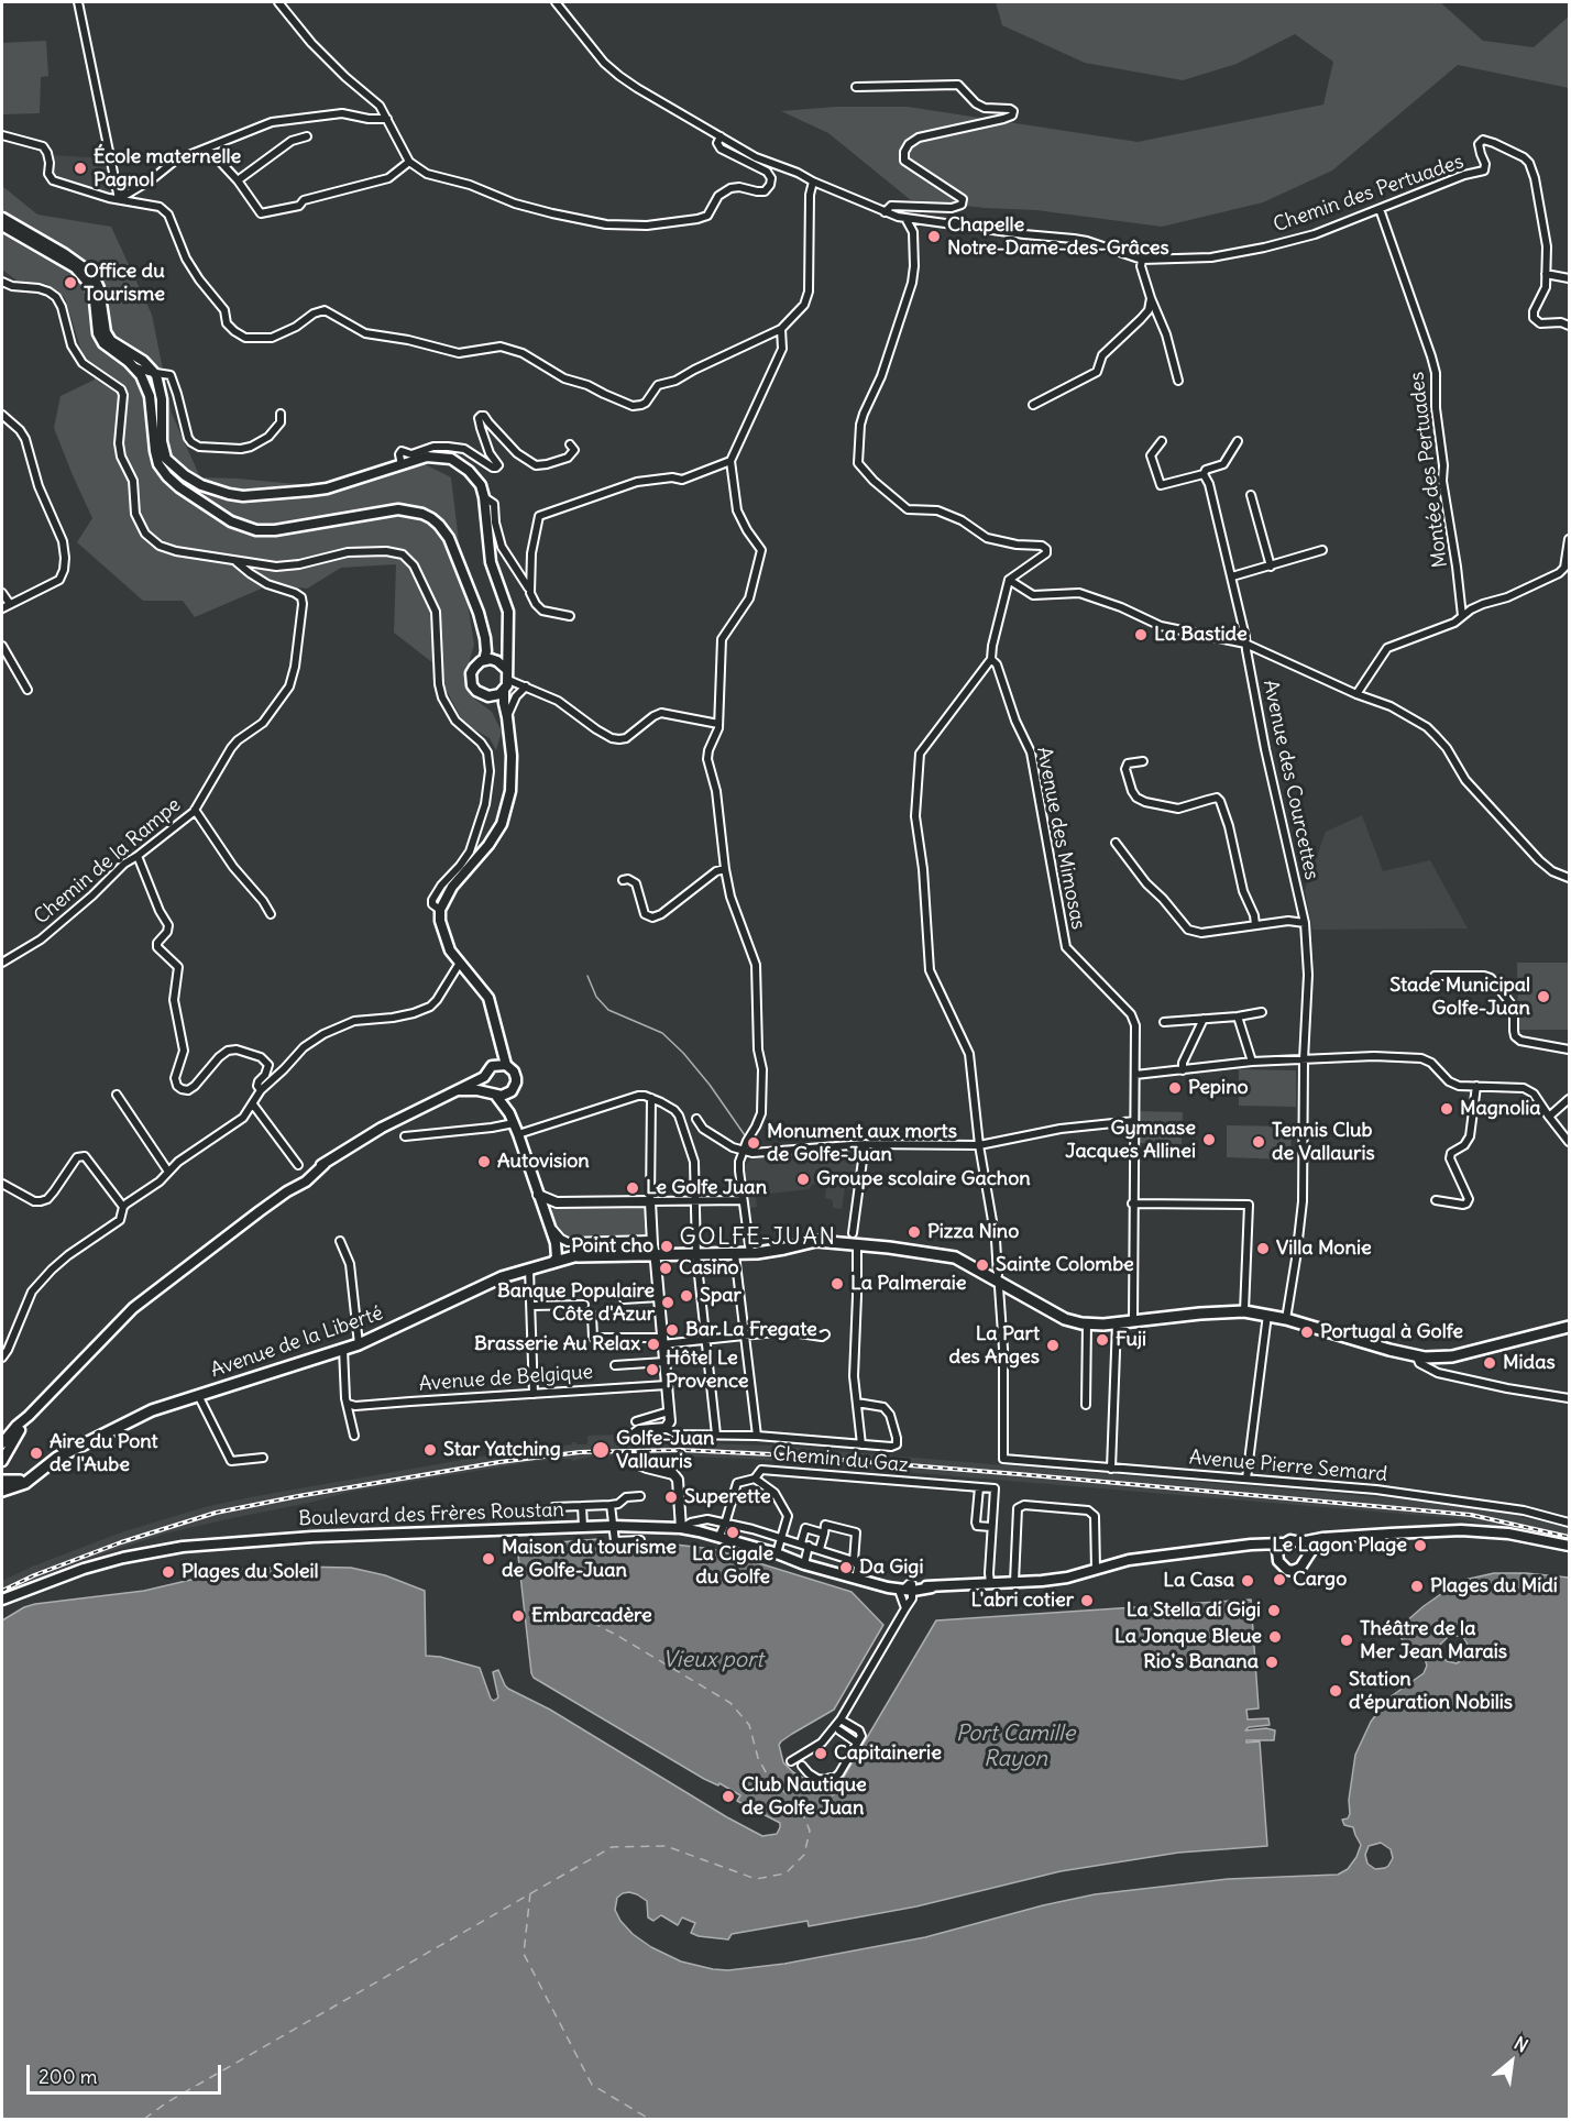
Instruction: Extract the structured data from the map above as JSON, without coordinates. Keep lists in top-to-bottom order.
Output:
{
  "streets": {
    "main road": ["Avenue de la Liberté", "Boulevard des Frères Roustan"],
    "street": [
      "Chemin des Pertuades",
      "Montée des Pertuades",
      "Avenue des Courcettes",
      "Avenue des Mimosas",
      "Chemin de la Rampe",
      "Avenue de Belgique",
      "Chemin du Gaz",
      "Avenue Pierre Semard"
    ]
  },
  "crossings": [
    ["Chemin des Pertuades", "Montée des Pertuades"],
    ["Avenue des Courcettes", "Avenue de la Liberté"],
    ["Avenue des Mimosas", "Avenue de la Liberté"],
    ["Avenue de la Liberté", "Avenue Pierre Semard"],
    ["Chemin du Gaz", "Boulevard des Frères Roustan"]
  ],
  "districts": ["GOLFE-JUAN"],
  "water": ["Vieux port", "Port Camille Rayon"],
  "places": [
    "École maternelle Pagnol",
    "Chapelle Notre-Dame-des-Grâces",
    "Office du Tourisme",
    "La Bastide",
    "Stade Municipal Golfe-Juan",
    "Pepino",
    "Magnolia",
    "Gymnase Jacques Allinei",
    "Tennis Club de Vallauris",
    "Monument aux morts de Golfe-Juan",
    "Autovision",
    "Groupe scolaire Gachon",
    "Le Golfe Juan",
    "Pizza Nino",
    "Point cho",
    "Villa Monie",
    "Sainte Colombe",
    "Casino",
    "La Palmeraie",
    "Spar",
    "Banque Populaire Côte d'Azur",
    "Bar La Fregate",
    "Portugal à Golfe",
    "Fuji",
    "Brasserie Au Relax",
    "La Part des Anges",
    "Midas",
    "Hôtel Le Provence",
    "Star Yatching",
    "Golfe-Juan Vallauris",
    "Aire du Pont de l'Aube",
    "Superette",
    "La Cigale du Golfe",
    "Le Lagon Plage",
    "Maison du tourisme de Golfe-Juan",
    "Da Gigi",
    "Plages du Soleil",
    "Cargo",
    "La Casa",
    "Plages du Midi",
    "L'abri cotier",
    "La Stella di Gigi",
    "Embarcadère",
    "La Jonque Bleue",
    "Théâtre de la Mer Jean Marais",
    "Rio's Banana",
    "Station d'épuration Nobilis",
    "Capitainerie",
    "Club Nautique de Golfe Juan"
  ],
  "scale_bar": "200 m",
  "north": "top right"
}
